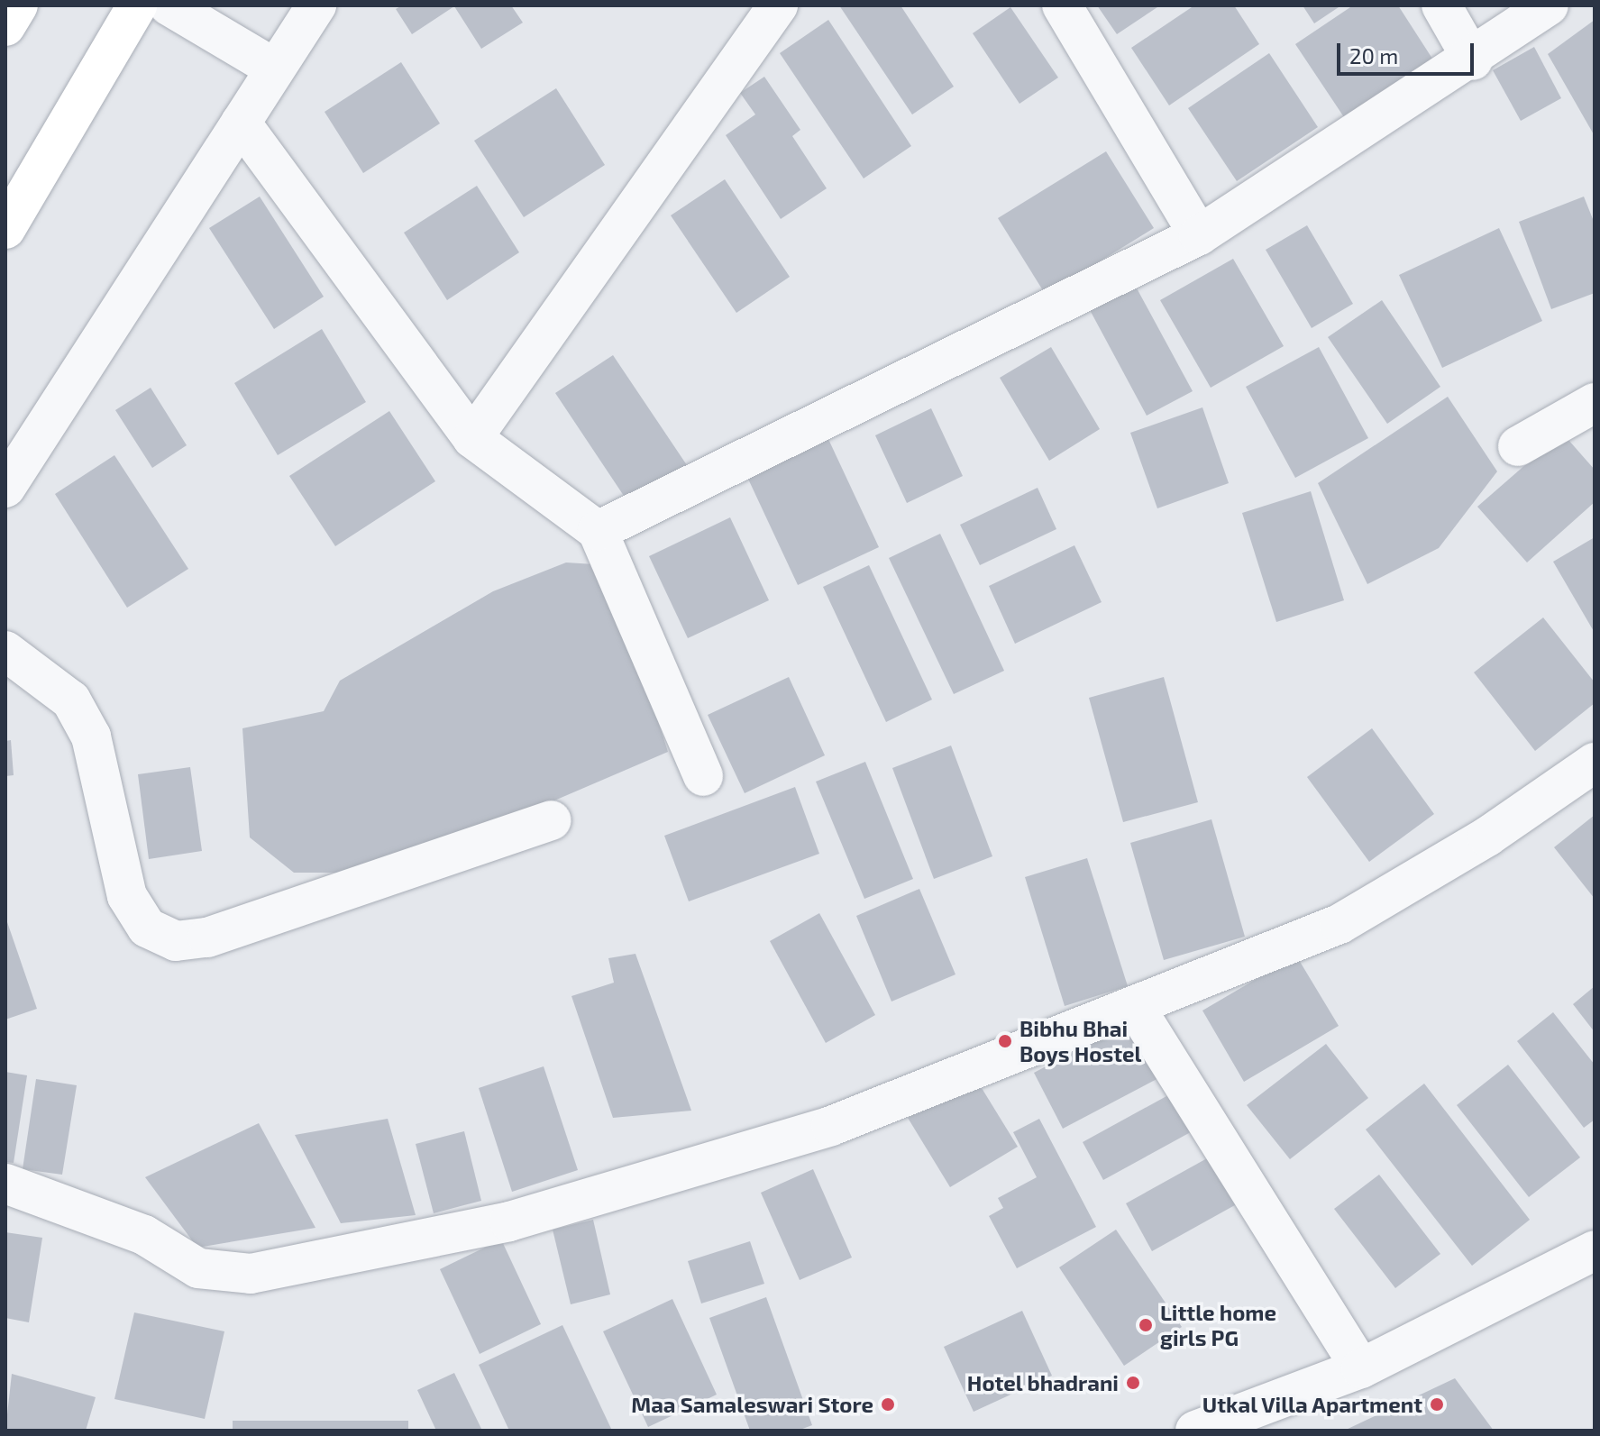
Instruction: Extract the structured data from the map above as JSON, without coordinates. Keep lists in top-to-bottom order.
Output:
{
  "places": [
    "Bibhu Bhai Boys Hostel",
    "Little home girls PG",
    "Hotel bhadrani",
    "Maa Samaleswari Store",
    "Utkal Villa Apartment"
  ],
  "scale_bar": "20 m"
}
